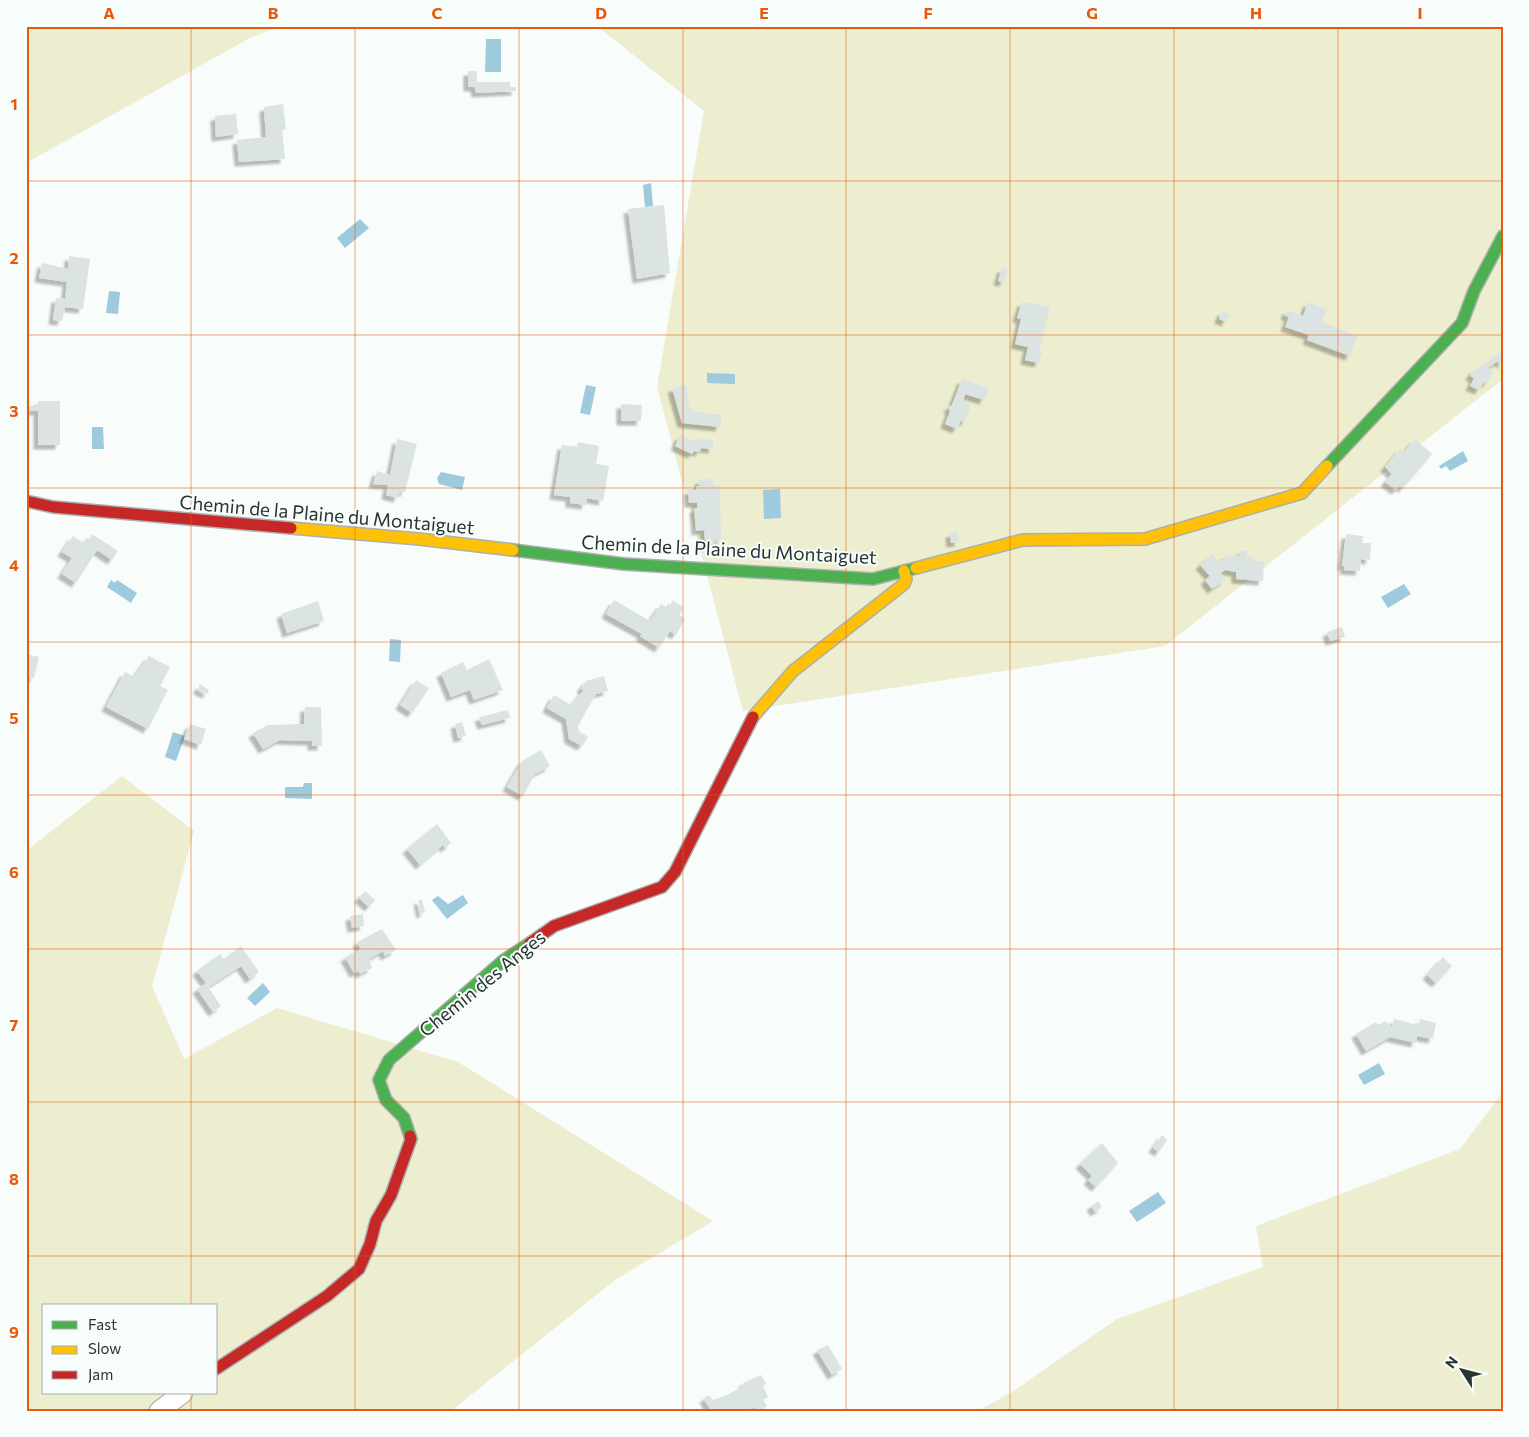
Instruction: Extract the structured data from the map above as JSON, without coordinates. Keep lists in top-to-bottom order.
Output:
{
  "streets": {
    "street": ["Chemin de la Plaine du Montaiguet", "Chemin des Anges"]
  },
  "crossings": [
    ["Chemin de la Plaine du Montaiguet", "Chemin des Anges"]
  ],
  "legend": ["Fast", "Slow", "Jam"],
  "north": "top left",
  "grid": {
    "columns": [
      "A",
      "B",
      "C",
      "D",
      "E",
      "F",
      "G",
      "H",
      "I"
    ],
    "rows": [
      "1",
      "2",
      "3",
      "4",
      "5",
      "6",
      "7",
      "8",
      "9"
    ]
  }
}
